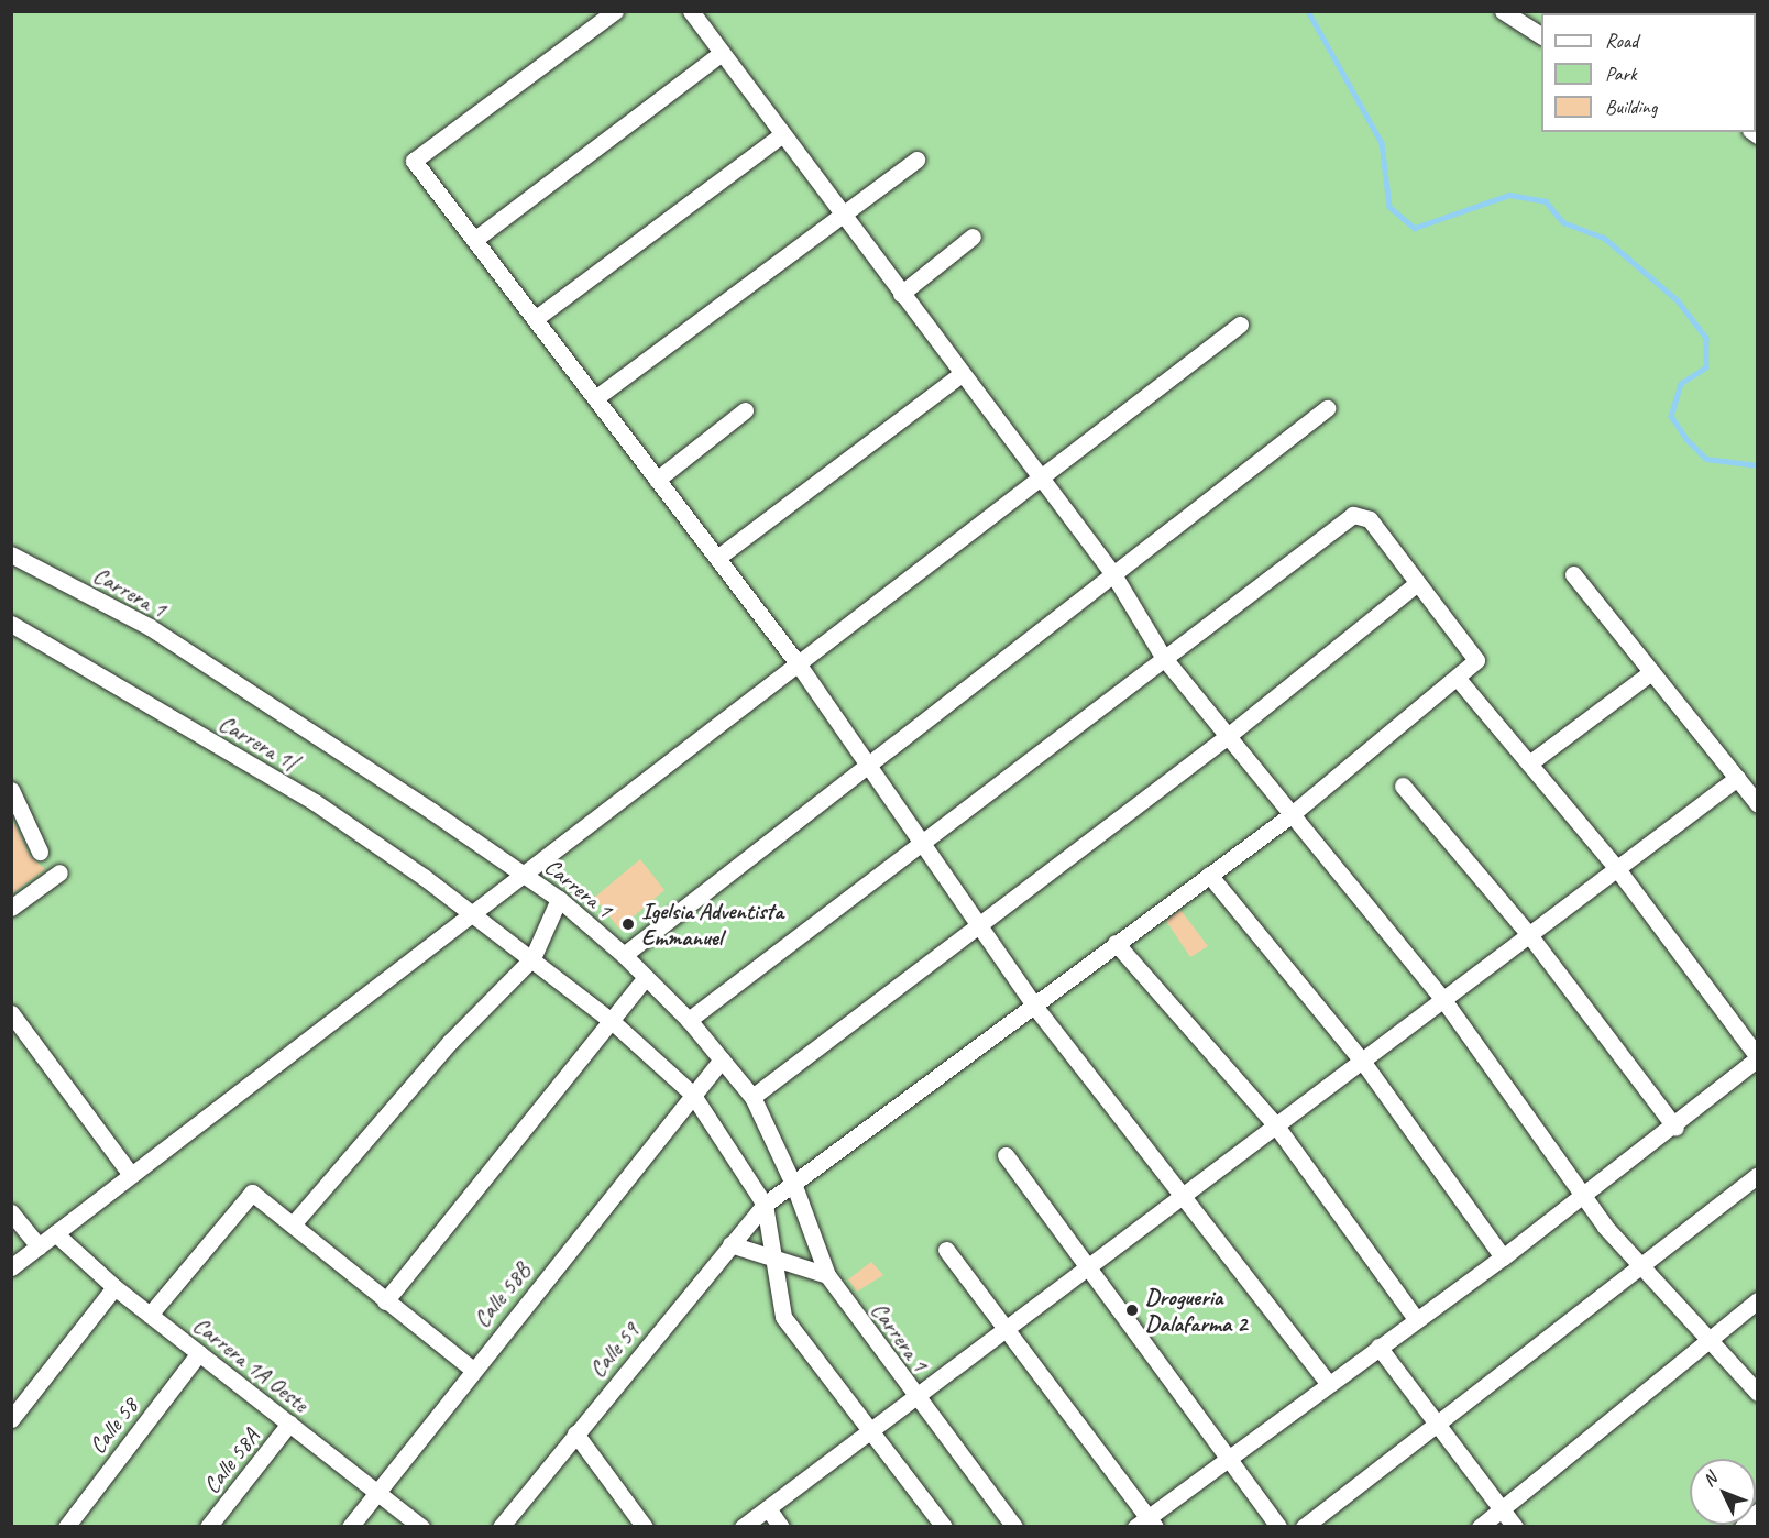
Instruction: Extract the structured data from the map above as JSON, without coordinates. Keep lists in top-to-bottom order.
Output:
{
  "streets": {
    "street": [
      "Carrera 1",
      "Carrera 1|",
      "Calle 58B",
      "Calle 59",
      "Carrera 1A Oeste",
      "Calle 58",
      "Calle 58A"
    ]
  },
  "crossings": [
    ["Carrera 1", "Calle 58B"],
    ["Carrera 1", "Calle 59"],
    ["Carrera 1|", "Calle 58B"],
    ["Carrera 1|", "Calle 59"],
    ["Calle 58B", "Carrera 1A Oeste"],
    ["Carrera 1A Oeste", "Calle 58"],
    ["Carrera 1A Oeste", "Calle 58A"]
  ],
  "places": ["Igelsia Adventista Emmanuel", "Drogueria Dalafarma 2"],
  "legend": ["Road", "Park", "Building"],
  "north": "top left"
}
